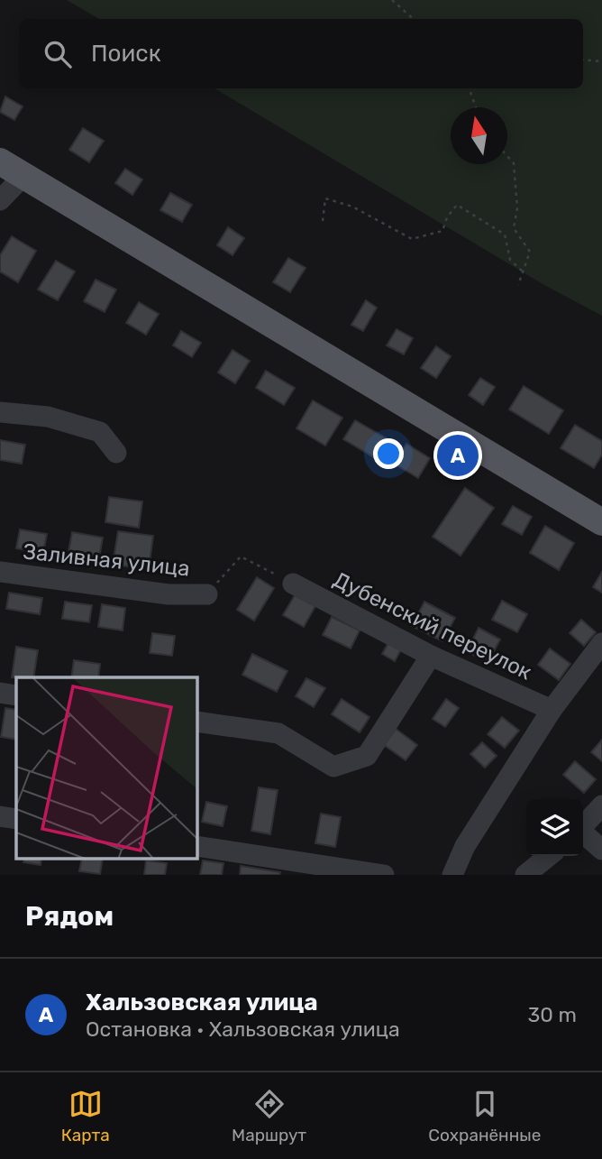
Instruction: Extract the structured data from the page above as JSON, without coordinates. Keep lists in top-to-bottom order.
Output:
{
  "streets": {
    "street": ["Заливная улица", "Дубенский переулок"]
  },
  "north": "top",
  "page": {
    "search": "Поиск",
    "pins": "A",
    "heading": "Рядом",
    "list": [
      {
        "mark": "A",
        "name": "Хальзовская улица",
        "note": "Остановка · Хальзовская улица",
        "value": "30 m"
      }
    ],
    "nav": ["Карта", "Маршрут", "Сохранённые"]
  }
}
